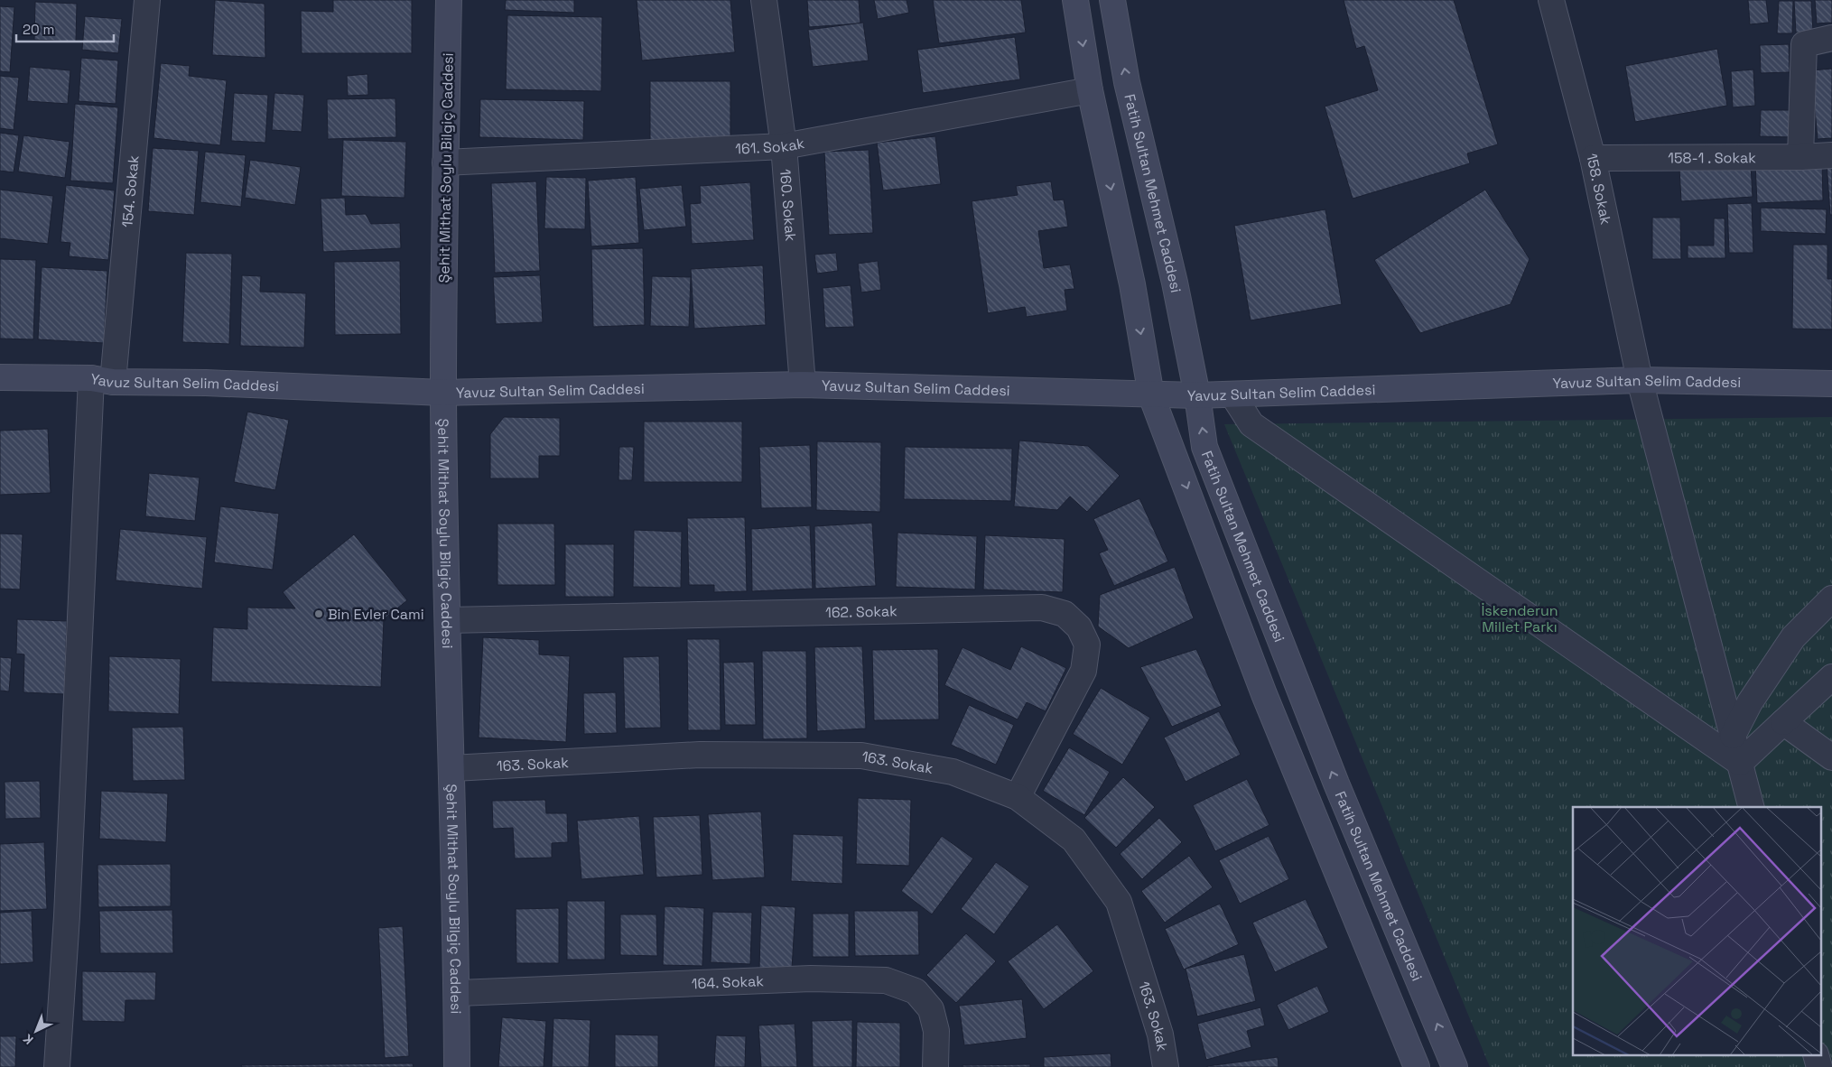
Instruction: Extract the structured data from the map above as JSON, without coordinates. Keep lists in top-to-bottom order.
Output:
{
  "streets": {
    "street": [
      "161. Sokak",
      "158-1 . Sokak",
      "Şehit Mithat Soylu Bilgiç Caddesi",
      "158. Sokak",
      "154. Sokak",
      "Fatih Sultan Mehmet Caddesi",
      "160. Sokak",
      "Yavuz Sultan Selim Caddesi",
      "162. Sokak",
      "163. Sokak",
      "164. Sokak"
    ]
  },
  "crossings": [
    ["161. Sokak", "Şehit Mithat Soylu Bilgiç Caddesi"],
    ["161. Sokak", "160. Sokak"],
    ["158-1 . Sokak", "158. Sokak"],
    ["Şehit Mithat Soylu Bilgiç Caddesi", "Yavuz Sultan Selim Caddesi"],
    ["Şehit Mithat Soylu Bilgiç Caddesi", "162. Sokak"],
    ["Şehit Mithat Soylu Bilgiç Caddesi", "163. Sokak"],
    ["Şehit Mithat Soylu Bilgiç Caddesi", "164. Sokak"],
    ["158. Sokak", "Yavuz Sultan Selim Caddesi"],
    ["154. Sokak", "Yavuz Sultan Selim Caddesi"],
    ["Fatih Sultan Mehmet Caddesi", "Yavuz Sultan Selim Caddesi"],
    ["160. Sokak", "Yavuz Sultan Selim Caddesi"],
    ["162. Sokak", "163. Sokak"]
  ],
  "parks": ["İskenderun Millet Parkı"],
  "places": ["Bin Evler Cami"],
  "scale_bar": "20 m",
  "north": "bottom left"
}
